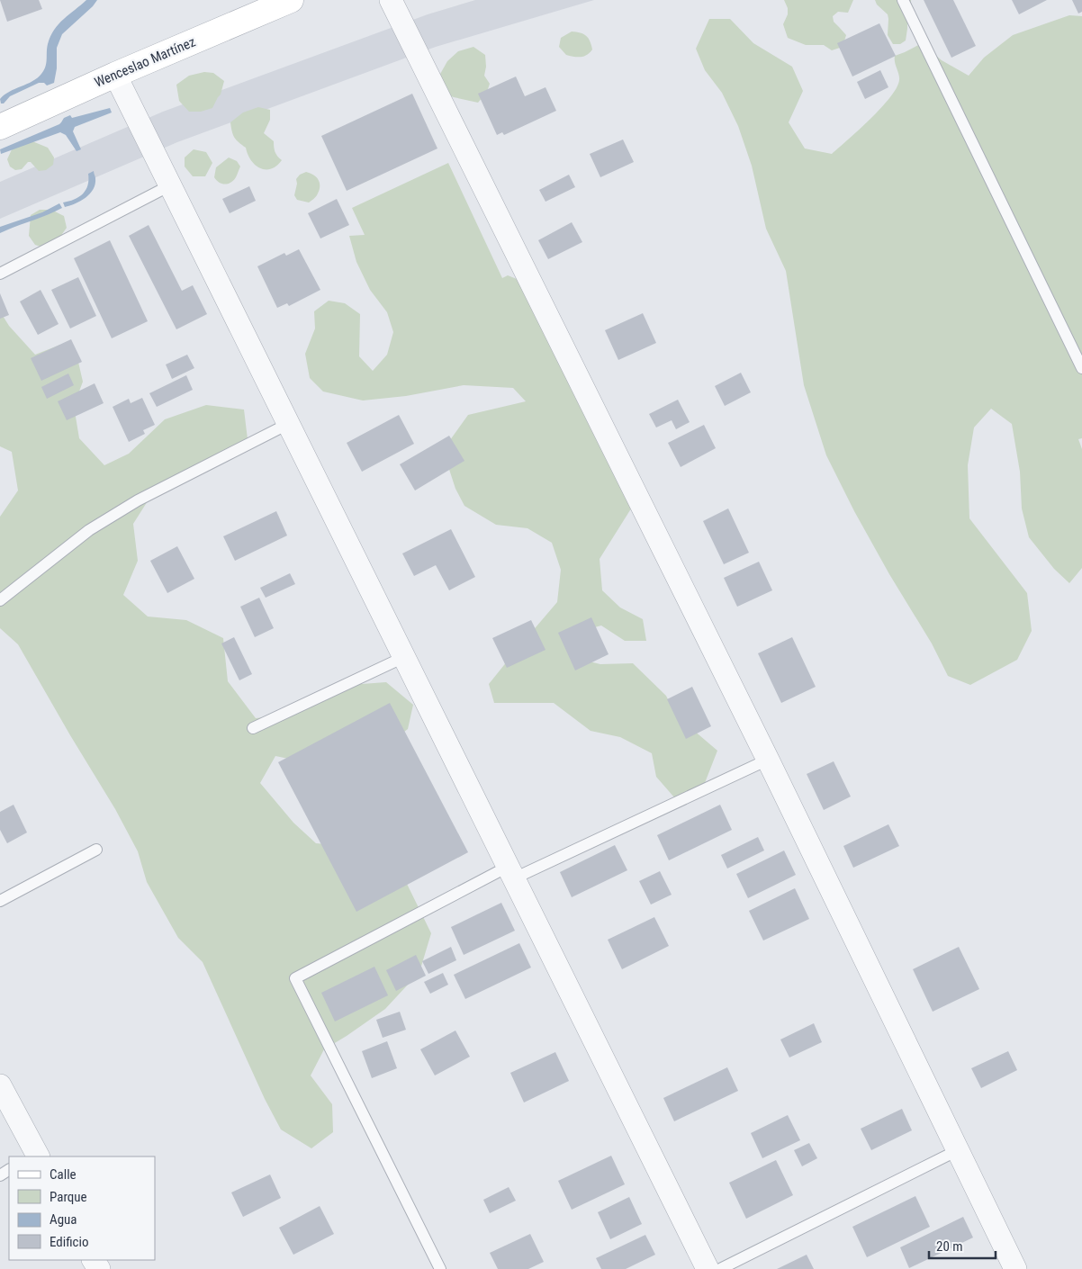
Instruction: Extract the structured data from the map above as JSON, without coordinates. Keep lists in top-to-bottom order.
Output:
{
  "streets": {
    "main road": ["Wenceslao Martínez"]
  },
  "legend": [
    "Calle",
    "Parque",
    "Agua",
    "Edificio"
  ],
  "scale_bar": "20 m"
}
